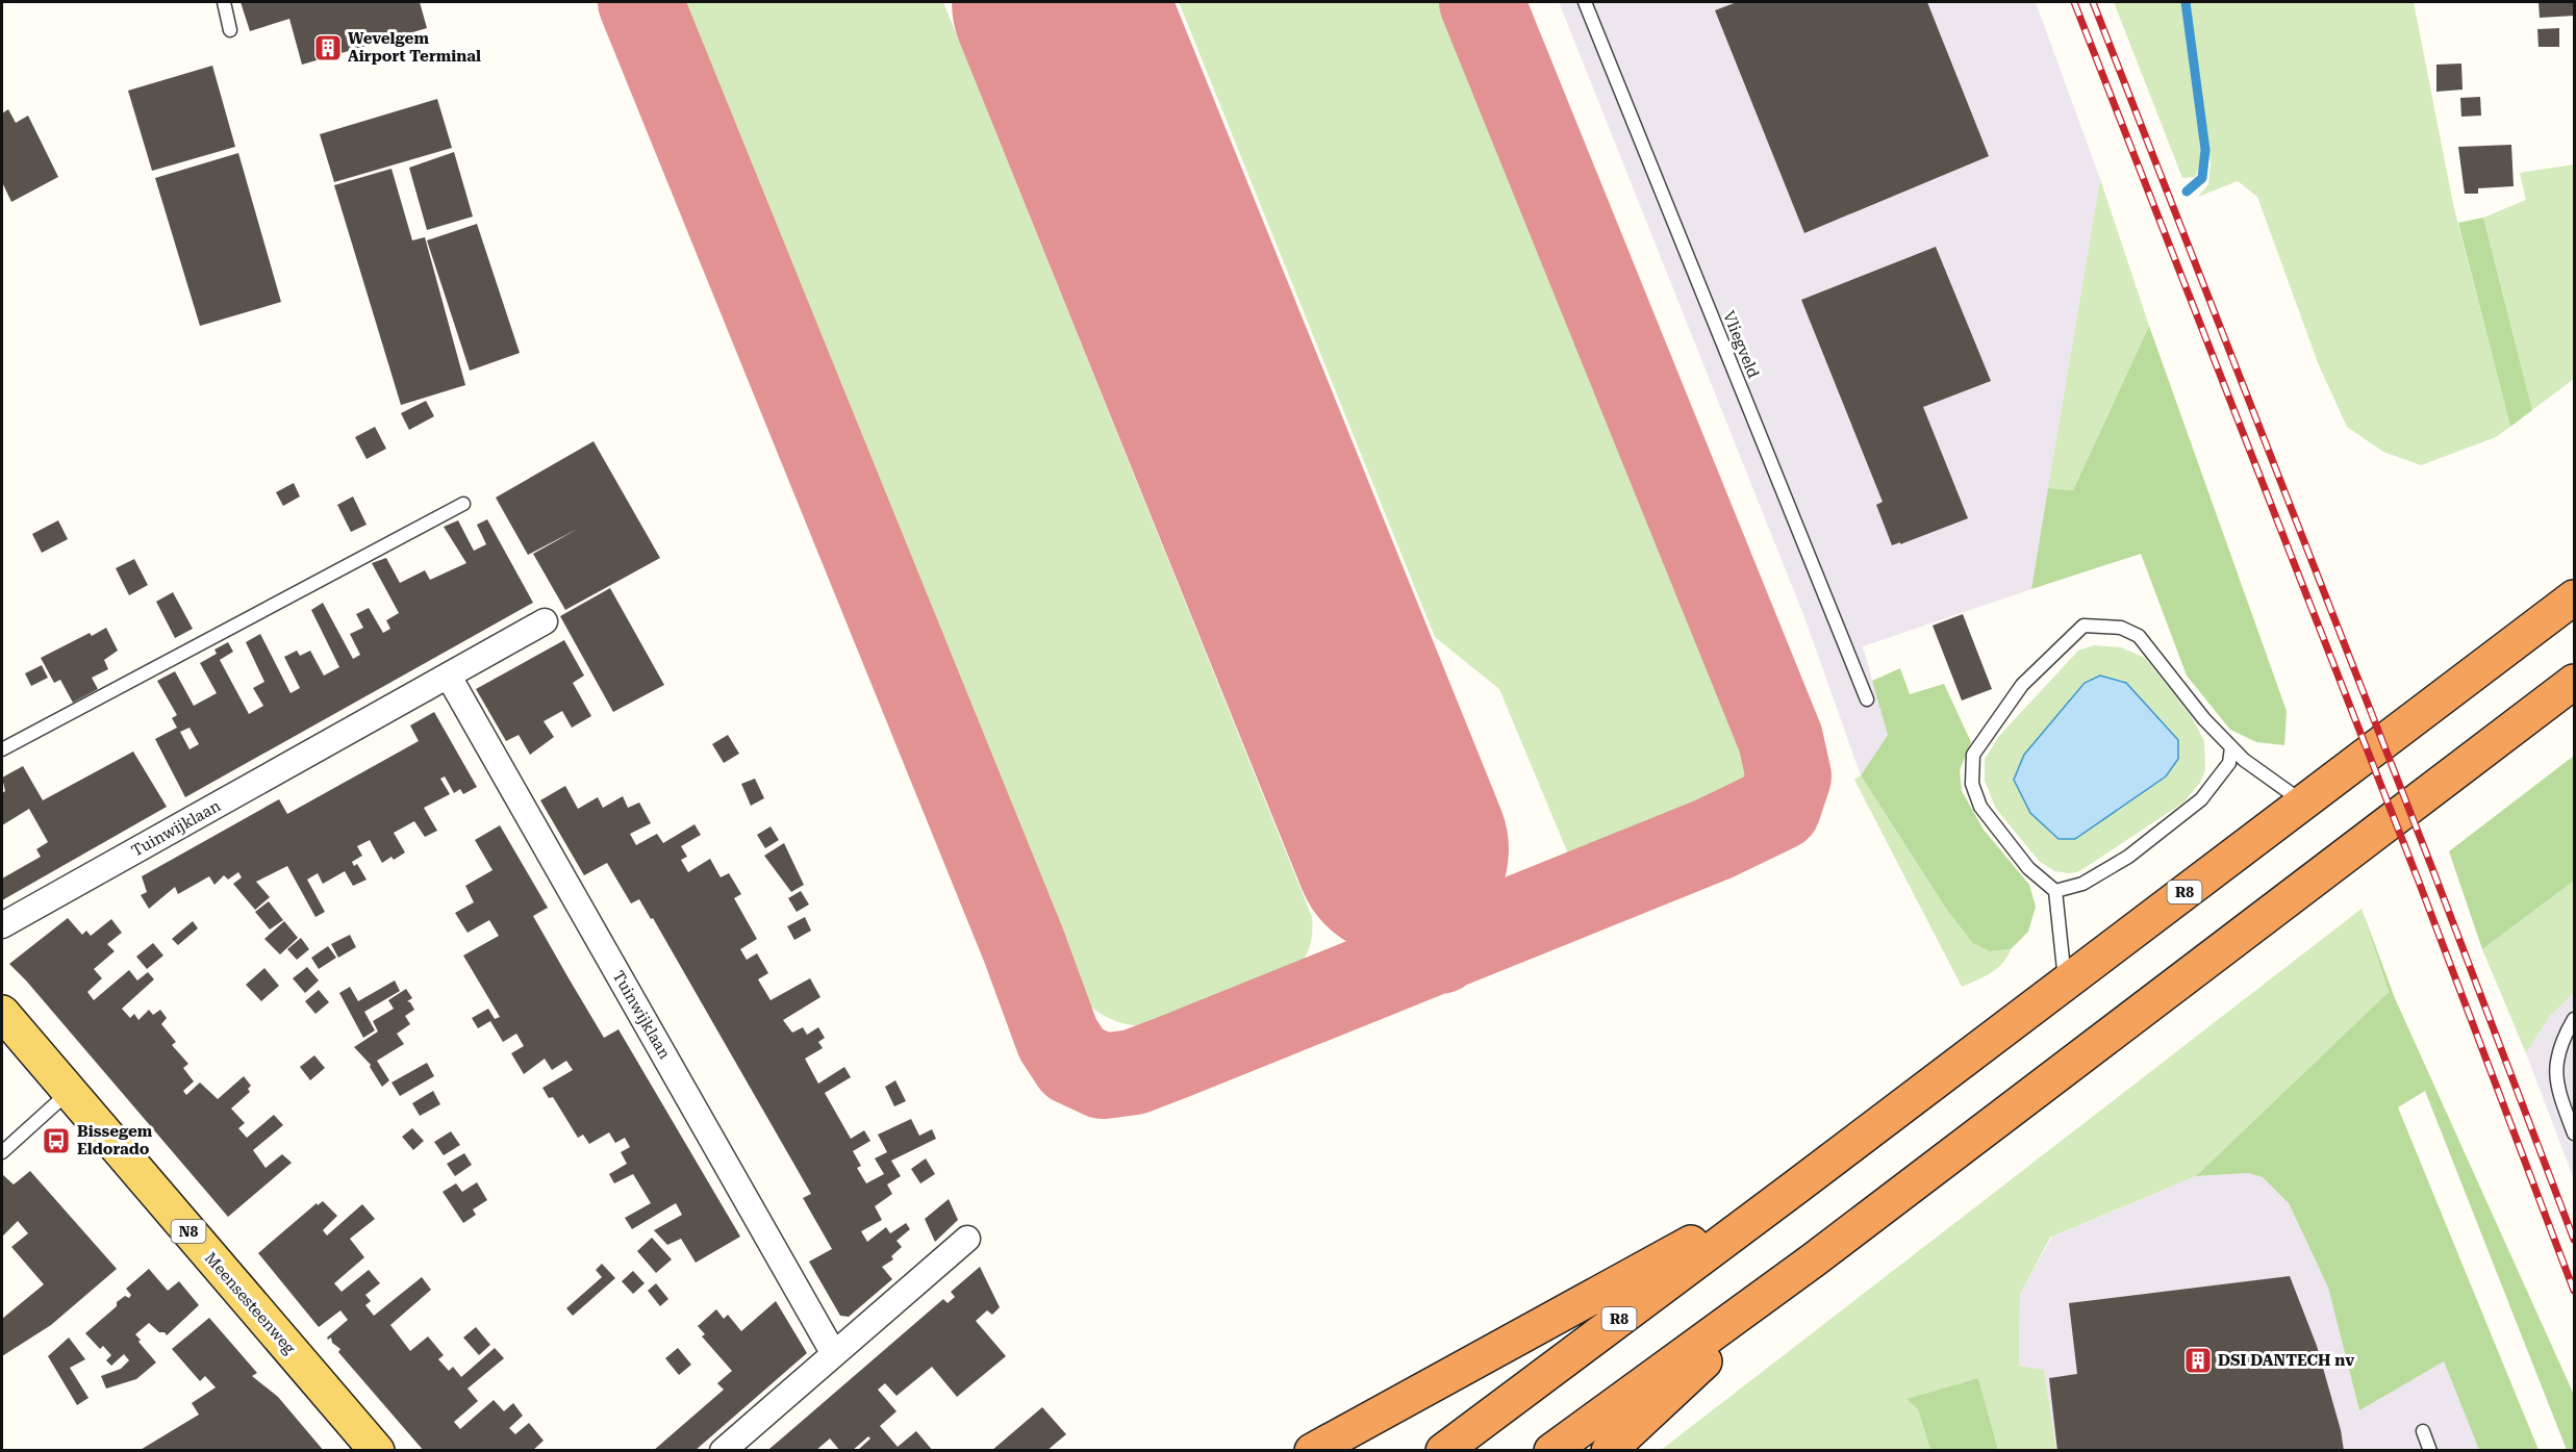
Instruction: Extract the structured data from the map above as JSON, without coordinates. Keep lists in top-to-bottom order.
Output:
{
  "streets": {
    "highway": ["R8"],
    "main road": ["N8", "Meensesteenweg"],
    "street": ["Tuinwijklaan"],
    "lane": ["Vliegveld"]
  },
  "places": {
    "building": ["Wevelgem Airport Terminal", "DSI DANTECH nv"],
    "bus stop": ["Bissegem Eldorado"]
  }
}
